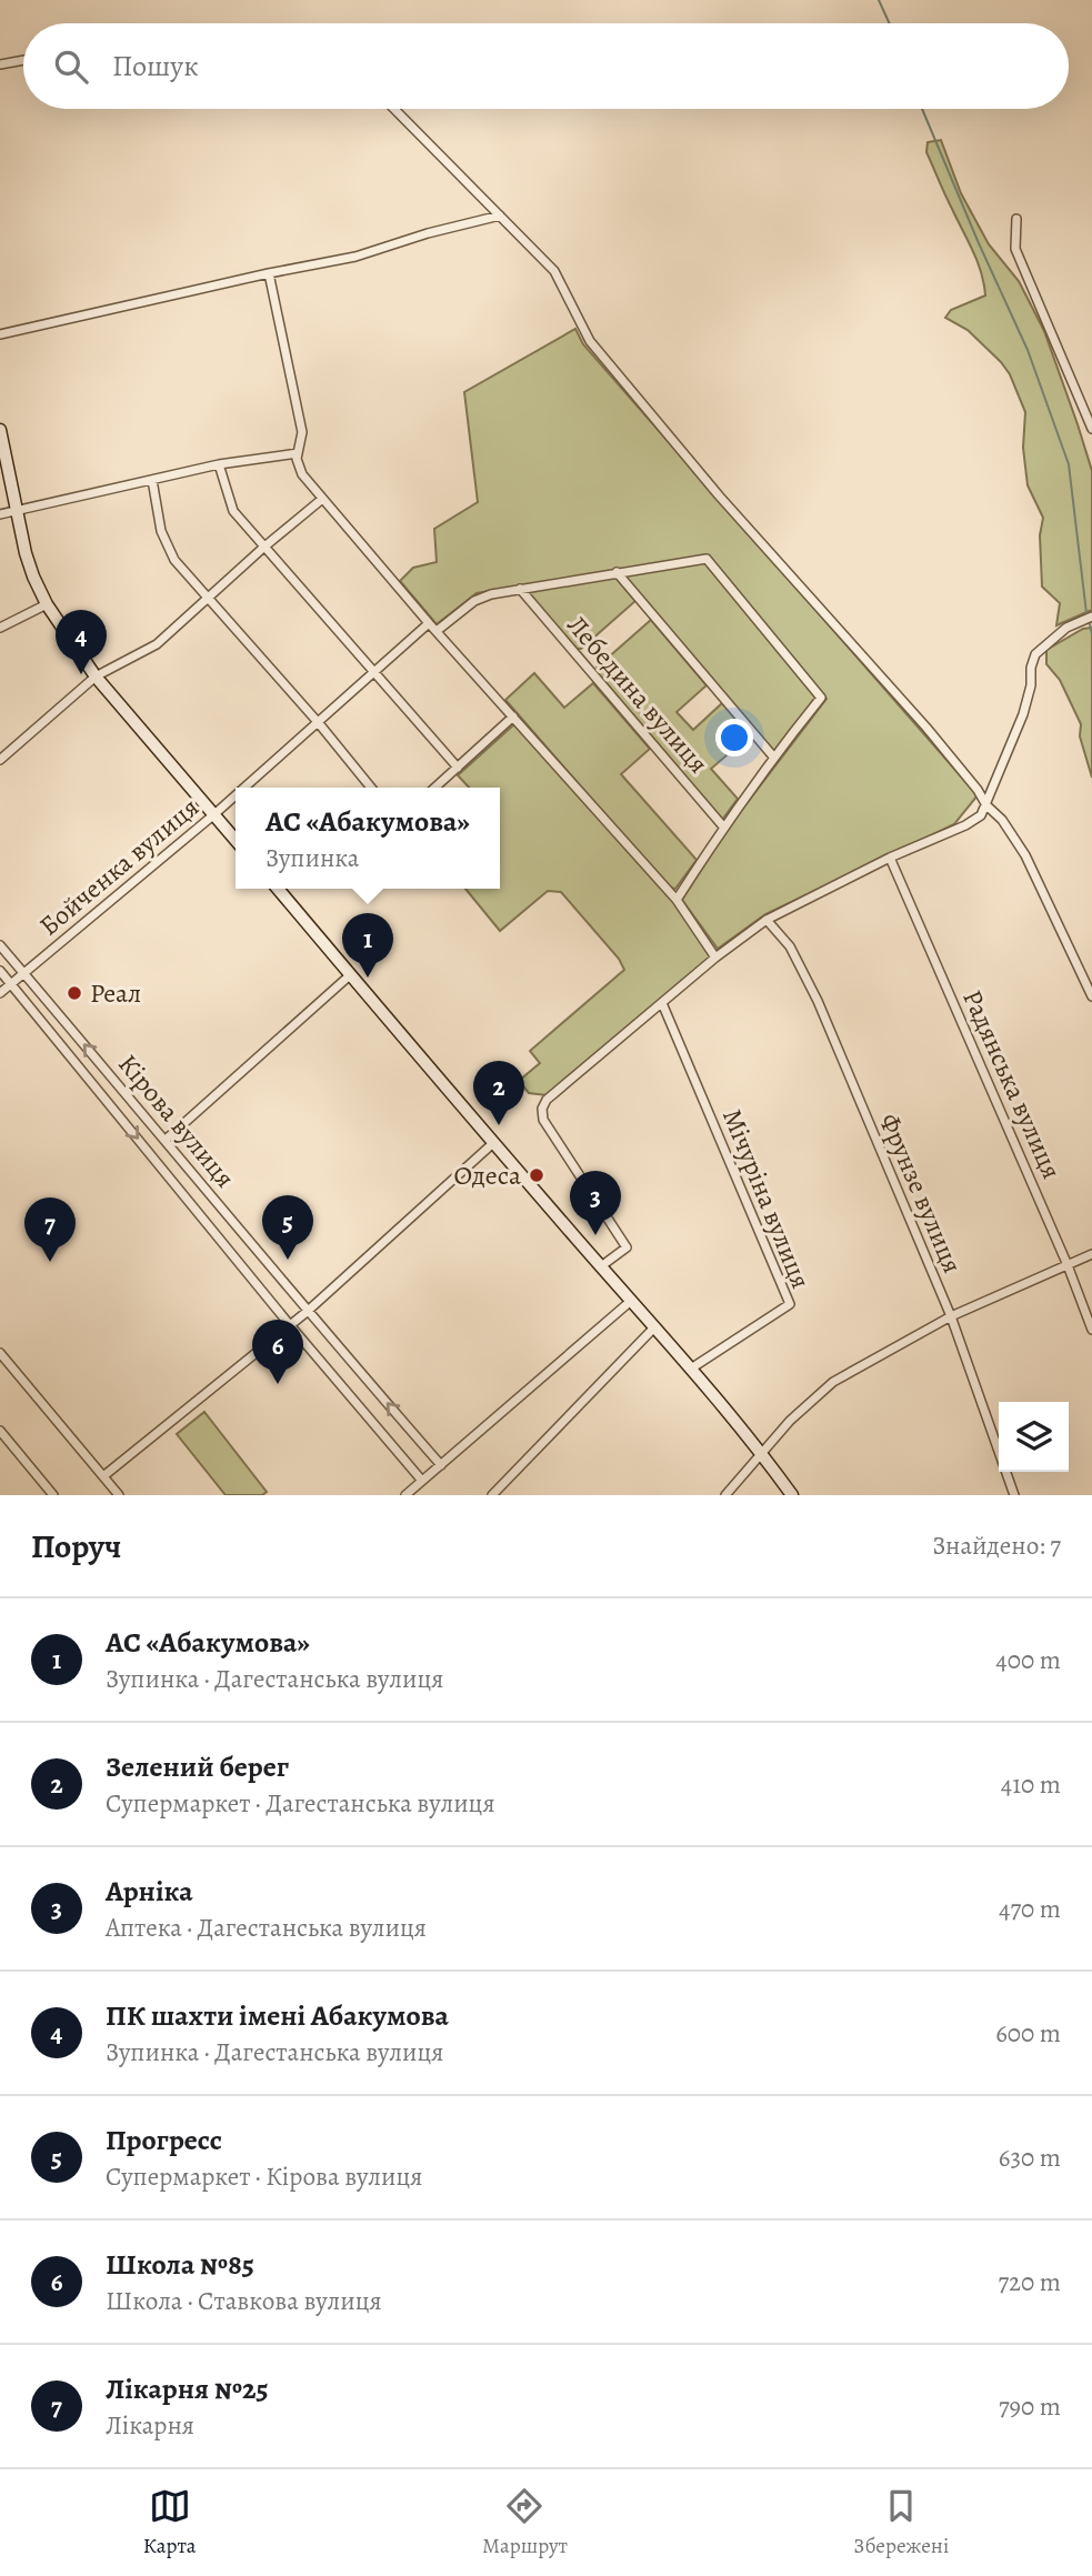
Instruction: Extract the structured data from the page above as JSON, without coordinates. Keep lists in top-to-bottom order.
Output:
{
  "streets": {
    "street": [
      "Лебедина вулиця",
      "Бойченка вулиця",
      "Радянська вулиця",
      "Кірова вулиця",
      "Фрунзе вулиця",
      "Мічуріна вулиця"
    ]
  },
  "crossings": [
    ["Бойченка вулиця", "Кірова вулиця"]
  ],
  "places": ["Реал", "Одеса"],
  "page": {
    "search": "Пошук",
    "pins": [
      "4",
      "1",
      "2",
      "3",
      "5",
      "7",
      "6"
    ],
    "popup": ["АС «Абакумова»", "Зупинка"],
    "heading": ["Поруч", "Знайдено: 7"],
    "list": [
      {
        "mark": "1",
        "name": "АС «Абакумова»",
        "note": "Зупинка · Дагестанська вулиця",
        "value": "400 m"
      },
      {
        "mark": "2",
        "name": "Зелений берег",
        "note": "Супермаркет · Дагестанська вулиця",
        "value": "410 m"
      },
      {
        "mark": "3",
        "name": "Арніка",
        "note": "Аптека · Дагестанська вулиця",
        "value": "470 m"
      },
      {
        "mark": "4",
        "name": "ПК шахти імені Абакумова",
        "note": "Зупинка · Дагестанська вулиця",
        "value": "600 m"
      },
      {
        "mark": "5",
        "name": "Прогресс",
        "note": "Супермаркет · Кірова вулиця",
        "value": "630 m"
      },
      {
        "mark": "6",
        "name": "Школа №85",
        "note": "Школа · Ставкова вулиця",
        "value": "720 m"
      },
      {
        "mark": "7",
        "name": "Лікарня №25",
        "note": "Лікарня",
        "value": "790 m"
      }
    ],
    "nav": ["Карта", "Маршрут", "Збережені"]
  }
}
